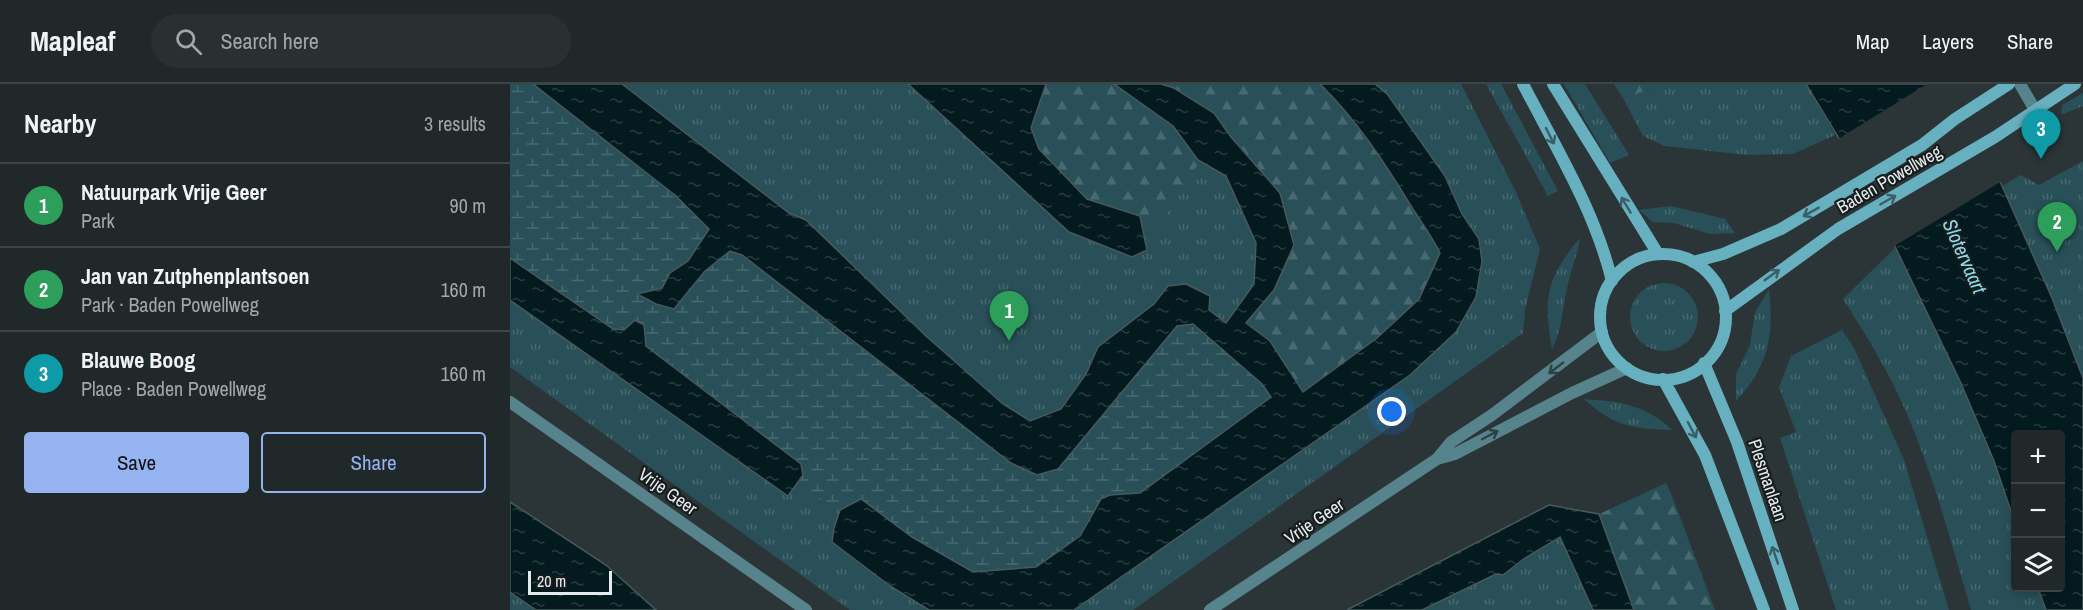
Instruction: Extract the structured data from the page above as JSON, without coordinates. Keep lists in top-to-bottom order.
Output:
{
  "streets": {
    "main road": ["Baden Powellweg", "Plesmanlaan"],
    "street": ["Vrije Geer"]
  },
  "crossings": [
    ["Baden Powellweg", "Plesmanlaan"],
    ["Baden Powellweg", "Vrije Geer"],
    ["Plesmanlaan", "Vrije Geer"]
  ],
  "water": ["Slotervaart"],
  "scale_bar": "20 m",
  "page": {
    "header": "Mapleaf",
    "search": "Search here",
    "nav": ["Map", "Layers", "Share"],
    "heading": ["Nearby", "3 results"],
    "pins": ["3", "2", "1"],
    "list": [
      {
        "mark": "1",
        "name": "Natuurpark Vrije Geer",
        "note": "Park",
        "value": "90 m"
      },
      {
        "mark": "2",
        "name": "Jan van Zutphenplantsoen",
        "note": "Park · Baden Powellweg",
        "value": "160 m"
      },
      {
        "mark": "3",
        "name": "Blauwe Boog",
        "note": "Place · Baden Powellweg",
        "value": "160 m"
      }
    ],
    "buttons": ["Save", "Share"],
    "map_buttons": ["+", "−"],
    "scale": "20 m"
  }
}
